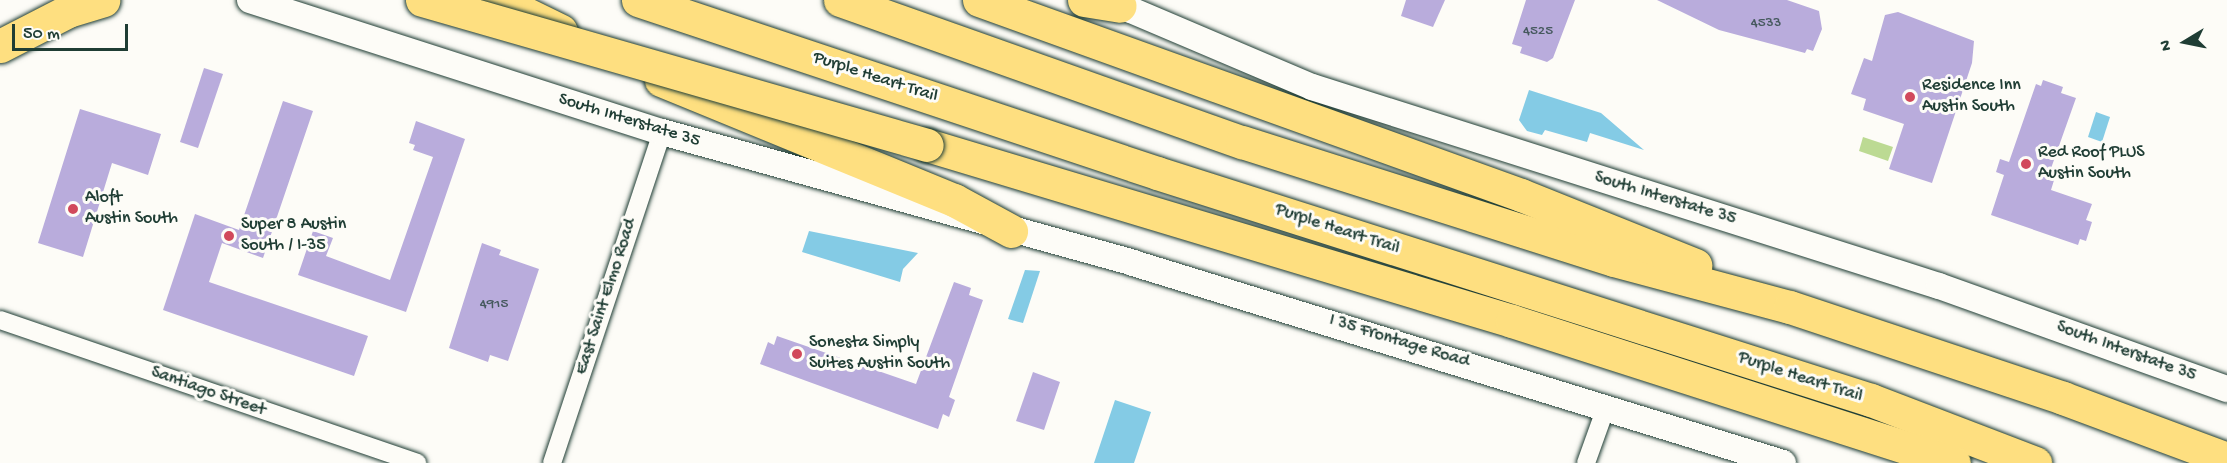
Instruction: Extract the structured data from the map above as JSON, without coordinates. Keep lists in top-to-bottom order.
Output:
{
  "streets": {
    "highway": ["Purple Heart Trail"],
    "main road": ["South Interstate 35", "I 35 Frontage Road"],
    "street": ["East Saint Elmo Road", "Santiago Street"]
  },
  "crossings": [
    ["South Interstate 35", "East Saint Elmo Road"],
    ["South Interstate 35", "I 35 Frontage Road"]
  ],
  "places": [
    "Residence Inn Austin South",
    "Red Roof PLUS Austin South",
    "Aloft Austin South",
    "Super 8 Austin South / I-35",
    "Sonesta Simply Suites Austin South"
  ],
  "house_numbers": ["4533", "4525", "4915"],
  "scale_bar": "50 m",
  "north": "left"
}
